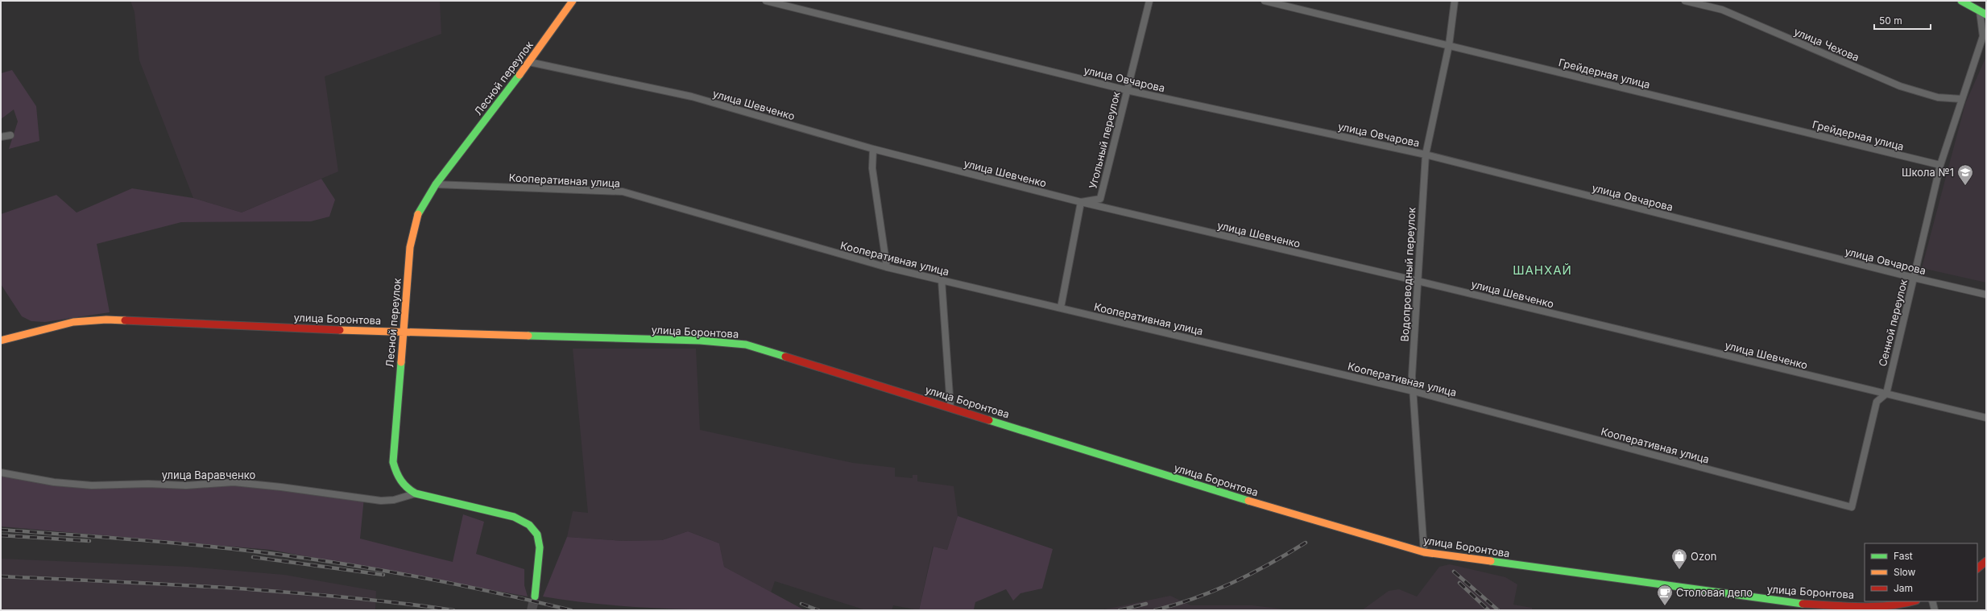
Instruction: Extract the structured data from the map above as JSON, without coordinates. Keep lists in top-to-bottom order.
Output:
{
  "streets": {
    "street": [
      "улица Чехова",
      "Грейдерная улица",
      "Лесной переулок",
      "улица Овчарова",
      "улица Шевченко",
      "Угольный переулок",
      "Кооперативная улица",
      "Водопроводный переулок",
      "улица Боронтова",
      "Сенной переулок",
      "улица Варавченко"
    ]
  },
  "crossings": [
    ["улица Чехова", "Сенной переулок"],
    ["Грейдерная улица", "Водопроводный переулок"],
    ["Грейдерная улица", "Сенной переулок"],
    ["Лесной переулок", "улица Шевченко"],
    ["Лесной переулок", "Кооперативная улица"],
    ["Лесной переулок", "улица Боронтова"],
    ["Лесной переулок", "улица Варавченко"],
    ["улица Овчарова", "Угольный переулок"],
    ["улица Овчарова", "Водопроводный переулок"],
    ["улица Овчарова", "Сенной переулок"],
    ["улица Шевченко", "Угольный переулок"],
    ["улица Шевченко", "Водопроводный переулок"],
    ["улица Шевченко", "Сенной переулок"],
    ["Кооперативная улица", "Водопроводный переулок"],
    ["Кооперативная улица", "Сенной переулок"],
    ["Водопроводный переулок", "улица Боронтова"]
  ],
  "districts": ["ШАНХАЙ"],
  "places": {
    "school or university": ["Школа №1"],
    "shop": ["Ozon"],
    "cafe": ["Столовая депо"]
  },
  "legend": ["Fast", "Slow", "Jam"],
  "scale_bar": "50 m"
}
